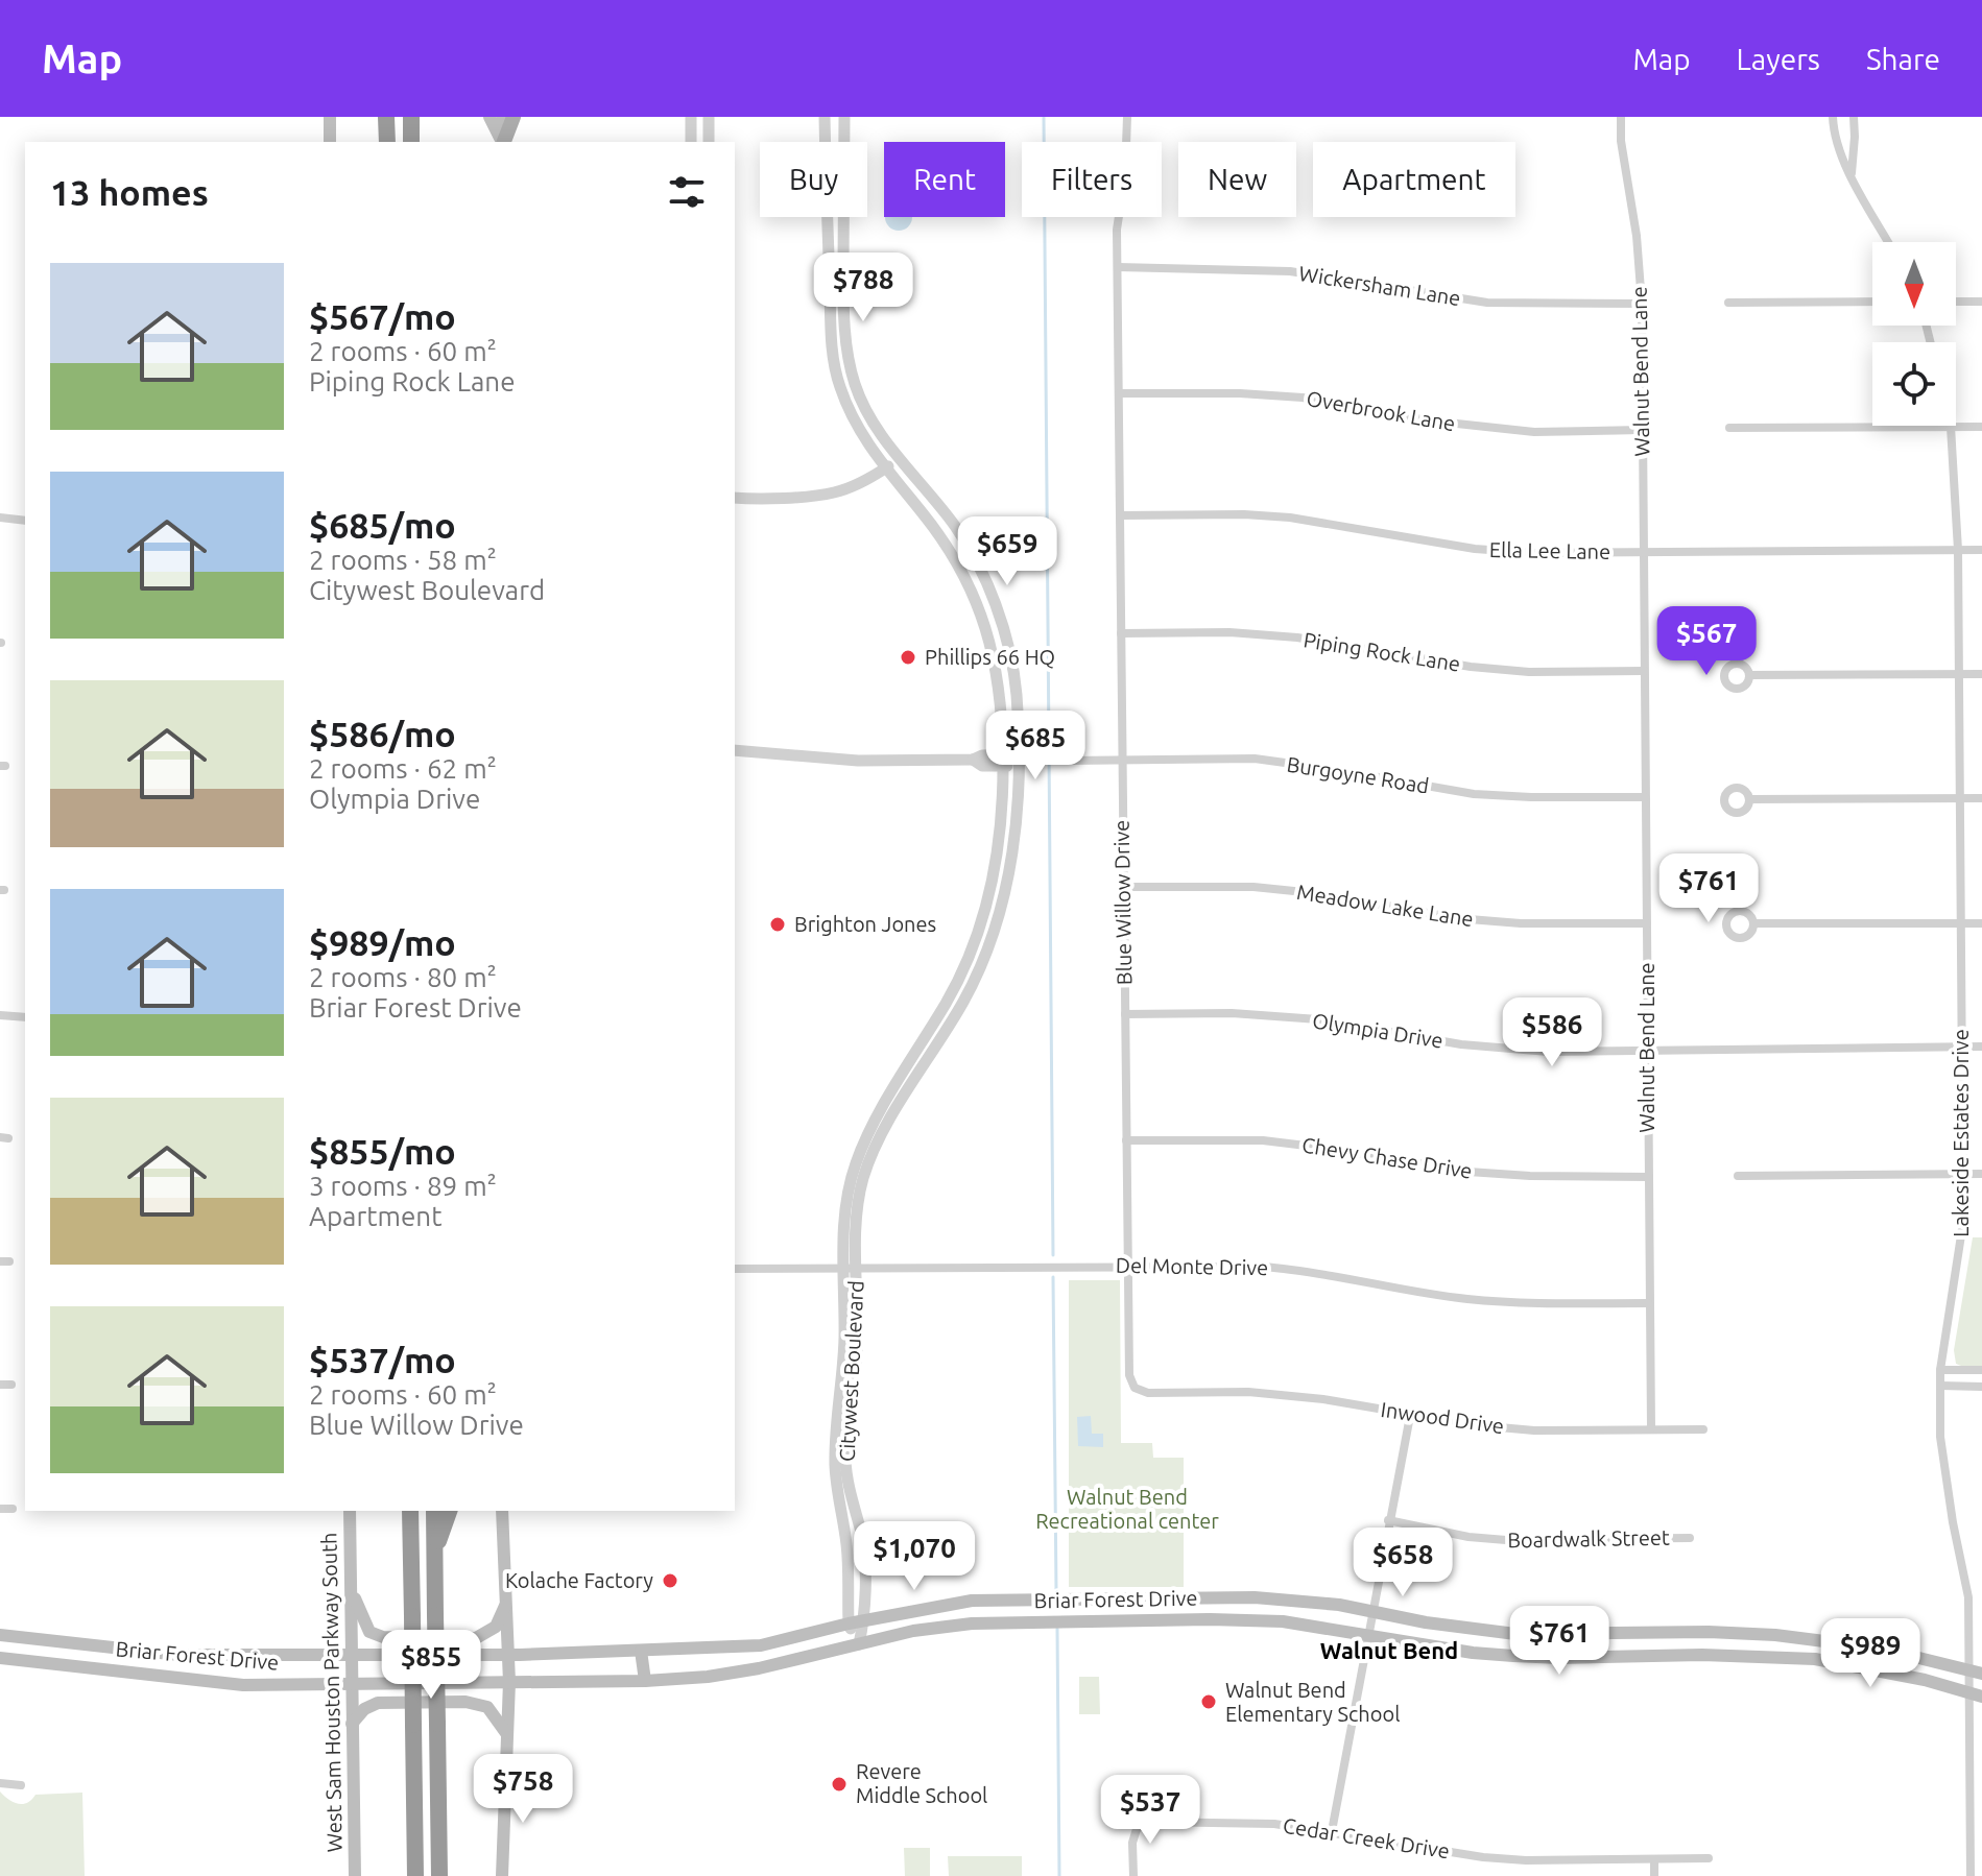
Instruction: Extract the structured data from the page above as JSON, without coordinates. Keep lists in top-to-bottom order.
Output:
{
  "streets": {
    "main road": ["Briar Forest Drive", "West Sam Houston Parkway South"],
    "street": [
      "Wickersham Lane",
      "Walnut Bend Lane",
      "Overbrook Lane",
      "Ella Lee Lane",
      "Piping Rock Lane",
      "Burgoyne Road",
      "Blue Willow Drive",
      "Meadow Lake Lane",
      "Olympia Drive",
      "Lakeside Estates Drive",
      "Chevy Chase Drive",
      "Del Monte Drive",
      "Citywest Boulevard",
      "Inwood Drive",
      "Boardwalk Street",
      "Cedar Creek Drive"
    ]
  },
  "crossings": [
    ["Wickersham Lane", "Walnut Bend Lane"],
    ["Wickersham Lane", "Blue Willow Drive"],
    ["Walnut Bend Lane", "Overbrook Lane"],
    ["Walnut Bend Lane", "Ella Lee Lane"],
    ["Walnut Bend Lane", "Piping Rock Lane"],
    ["Walnut Bend Lane", "Burgoyne Road"],
    ["Walnut Bend Lane", "Meadow Lake Lane"],
    ["Walnut Bend Lane", "Olympia Drive"],
    ["Walnut Bend Lane", "Chevy Chase Drive"],
    ["Walnut Bend Lane", "Del Monte Drive"],
    ["Walnut Bend Lane", "Inwood Drive"],
    ["Overbrook Lane", "Blue Willow Drive"],
    ["Ella Lee Lane", "Blue Willow Drive"],
    ["Ella Lee Lane", "Lakeside Estates Drive"],
    ["Piping Rock Lane", "Blue Willow Drive"],
    ["Burgoyne Road", "Blue Willow Drive"],
    ["Blue Willow Drive", "Meadow Lake Lane"],
    ["Blue Willow Drive", "Olympia Drive"],
    ["Blue Willow Drive", "Chevy Chase Drive"],
    ["Blue Willow Drive", "Del Monte Drive"],
    ["Blue Willow Drive", "Inwood Drive"],
    ["Olympia Drive", "Lakeside Estates Drive"],
    ["Lakeside Estates Drive", "Briar Forest Drive"],
    ["Del Monte Drive", "Citywest Boulevard"],
    ["Citywest Boulevard", "Briar Forest Drive"],
    ["Briar Forest Drive", "West Sam Houston Parkway South"]
  ],
  "districts": ["Walnut Bend"],
  "parks": ["Walnut Bend Recreational center"],
  "places": [
    "Phillips 66 HQ",
    "Brighton Jones",
    "Kolache Factory",
    "Walnut Bend Elementary School",
    "Revere Middle School"
  ],
  "north": "bottom",
  "page": {
    "header": "Map",
    "nav": ["Map", "Layers", "Share"],
    "chip": [
      "Buy",
      "Rent",
      "Filters",
      "New",
      "Apartment"
    ],
    "heading": "13 homes",
    "list": [
      {
        "name": "$567/mo",
        "note": "2 rooms · 60 m² · Piping Rock Lane"
      },
      {
        "name": "$685/mo",
        "note": "2 rooms · 58 m² · Citywest Boulevard"
      },
      {
        "name": "$586/mo",
        "note": "2 rooms · 62 m² · Olympia Drive"
      },
      {
        "name": "$989/mo",
        "note": "2 rooms · 80 m² · Briar Forest Drive"
      },
      {
        "name": "$855/mo",
        "note": "3 rooms · 89 m² · Apartment"
      },
      {
        "name": "$537/mo",
        "note": "2 rooms · 60 m² · Blue Willow Drive"
      }
    ],
    "price": [
      "$788",
      "$659",
      "$567",
      "$685",
      "$761",
      "$586",
      "$1,070",
      "$658",
      "$761",
      "$989",
      "$855",
      "$758",
      "$537"
    ]
  }
}
